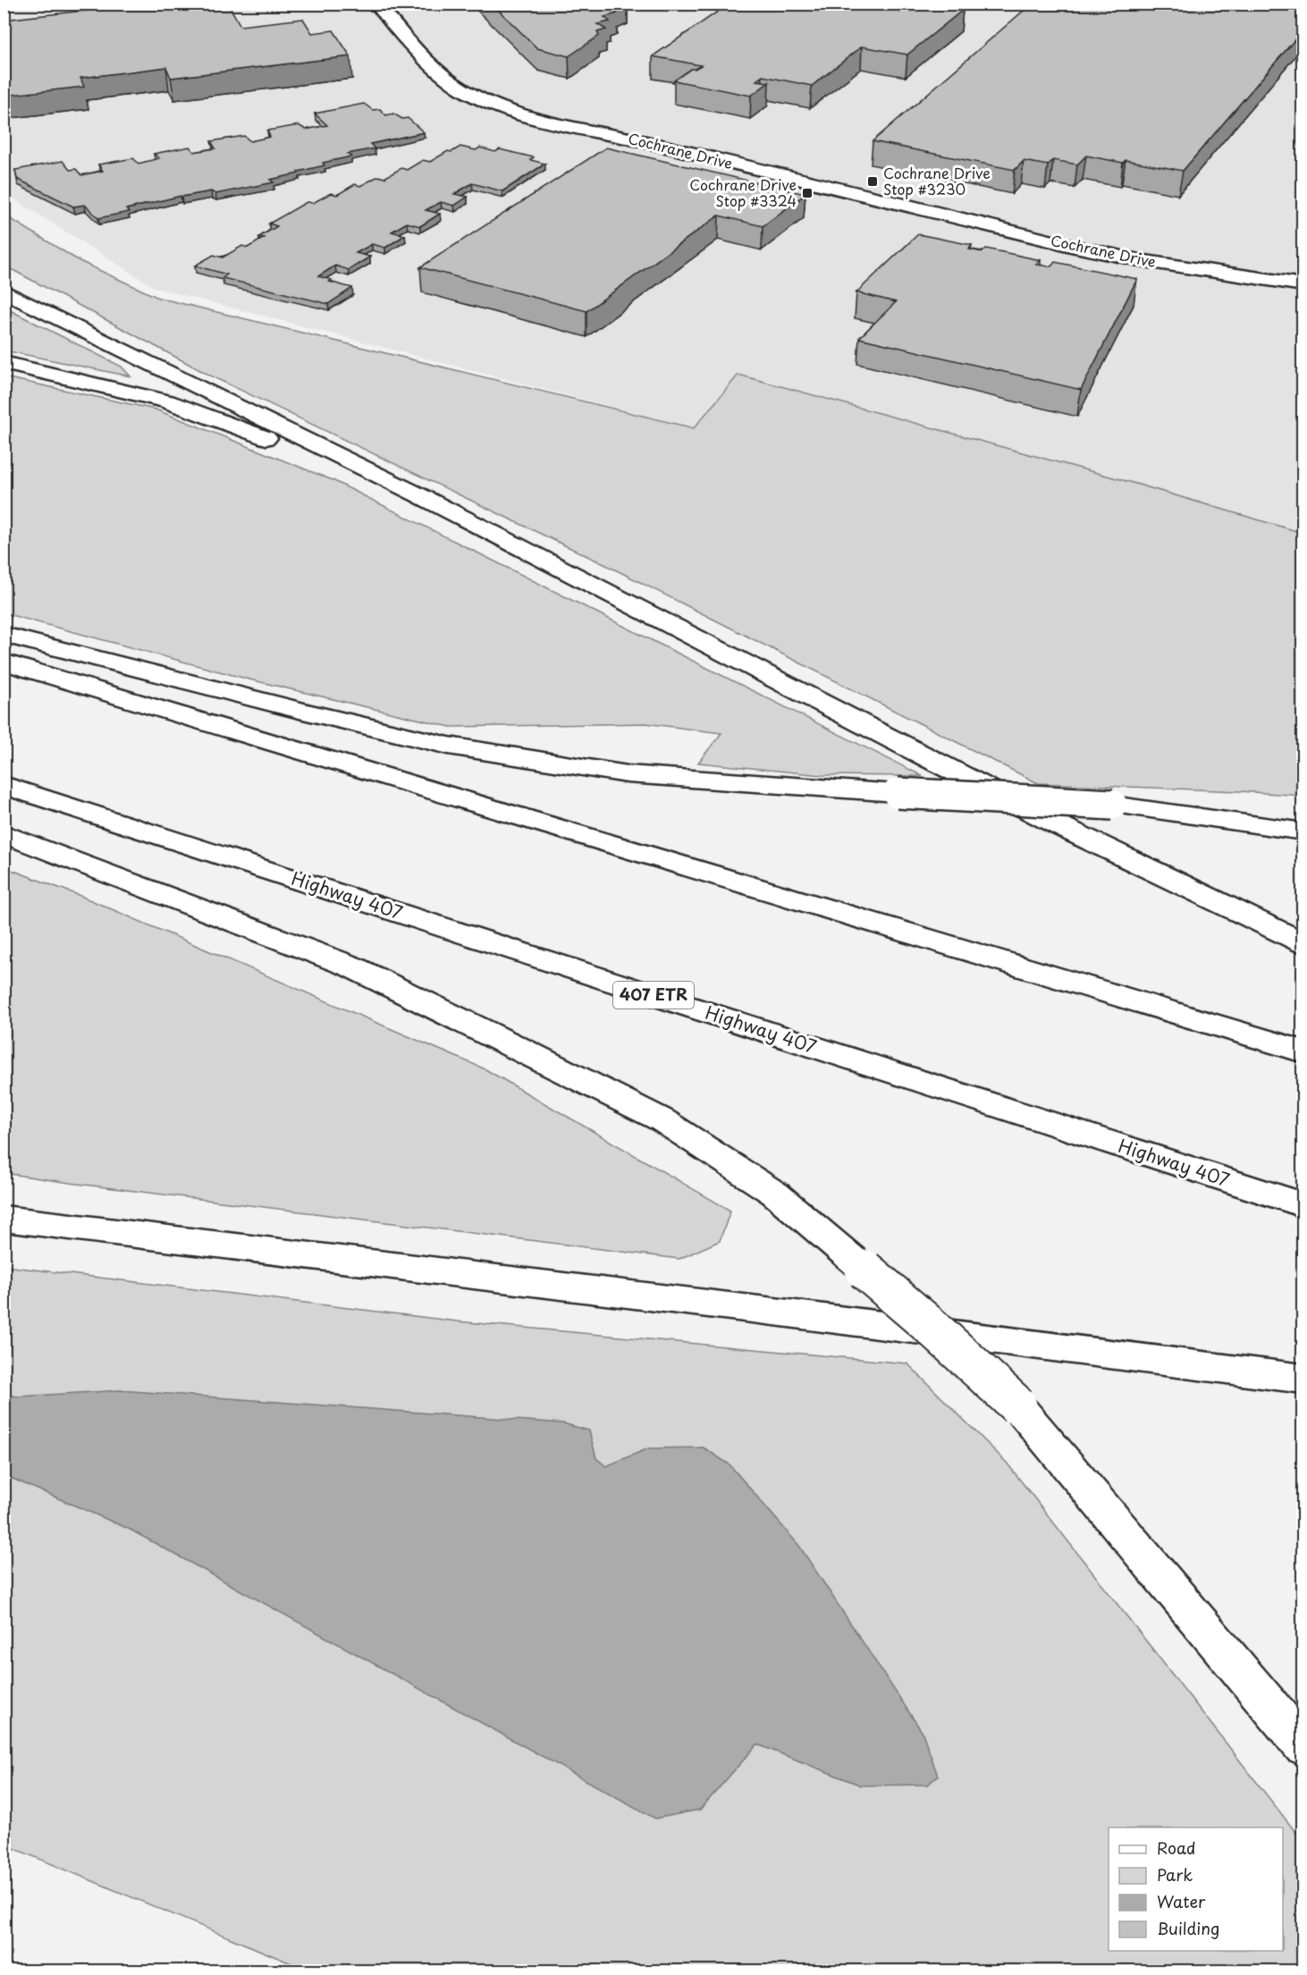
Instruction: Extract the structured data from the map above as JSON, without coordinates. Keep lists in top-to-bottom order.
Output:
{
  "streets": {
    "main road": ["Cochrane Drive", "Highway 407", "407 ETR"]
  },
  "places": {
    "transit": ["Cochrane Drive Stop #3230", "Cochrane Drive Stop #3324"]
  },
  "legend": [
    "Road",
    "Park",
    "Water",
    "Building"
  ]
}
